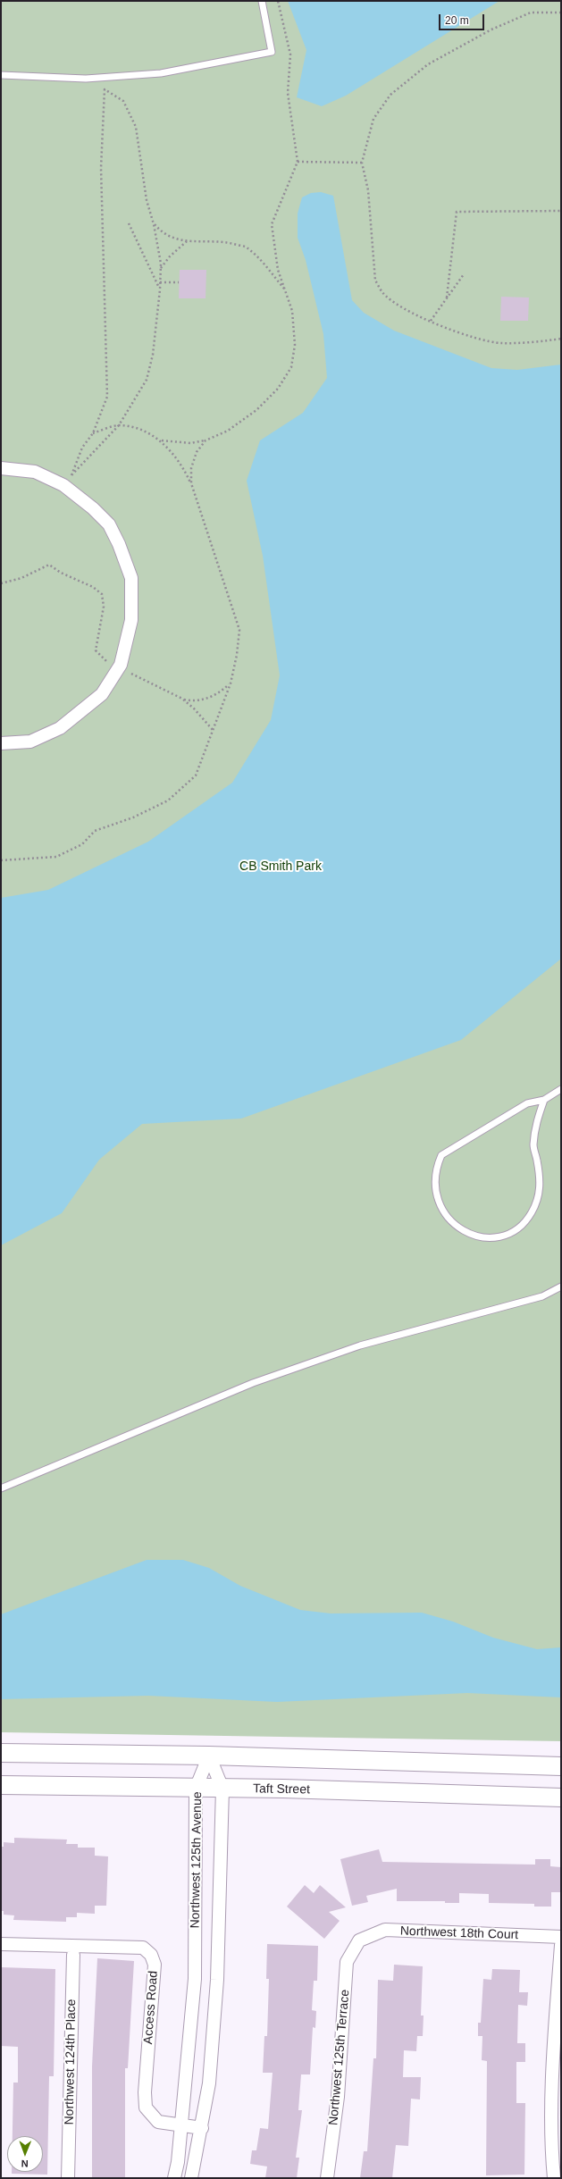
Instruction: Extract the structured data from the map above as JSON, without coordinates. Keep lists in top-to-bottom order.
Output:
{
  "streets": {
    "street": [
      "Taft Street",
      "Northwest 125th Avenue",
      "Northwest 18th Court",
      "Access Road",
      "Northwest 125th Terrace",
      "Northwest 124th Place"
    ]
  },
  "crossings": [
    ["Taft Street", "Northwest 125th Avenue"],
    ["Northwest 125th Avenue", "Access Road"],
    ["Northwest 18th Court", "Northwest 125th Terrace"],
    ["Access Road", "Northwest 124th Place"]
  ],
  "parks": ["CB Smith Park"],
  "scale_bar": "20 m",
  "north": "bottom"
}
